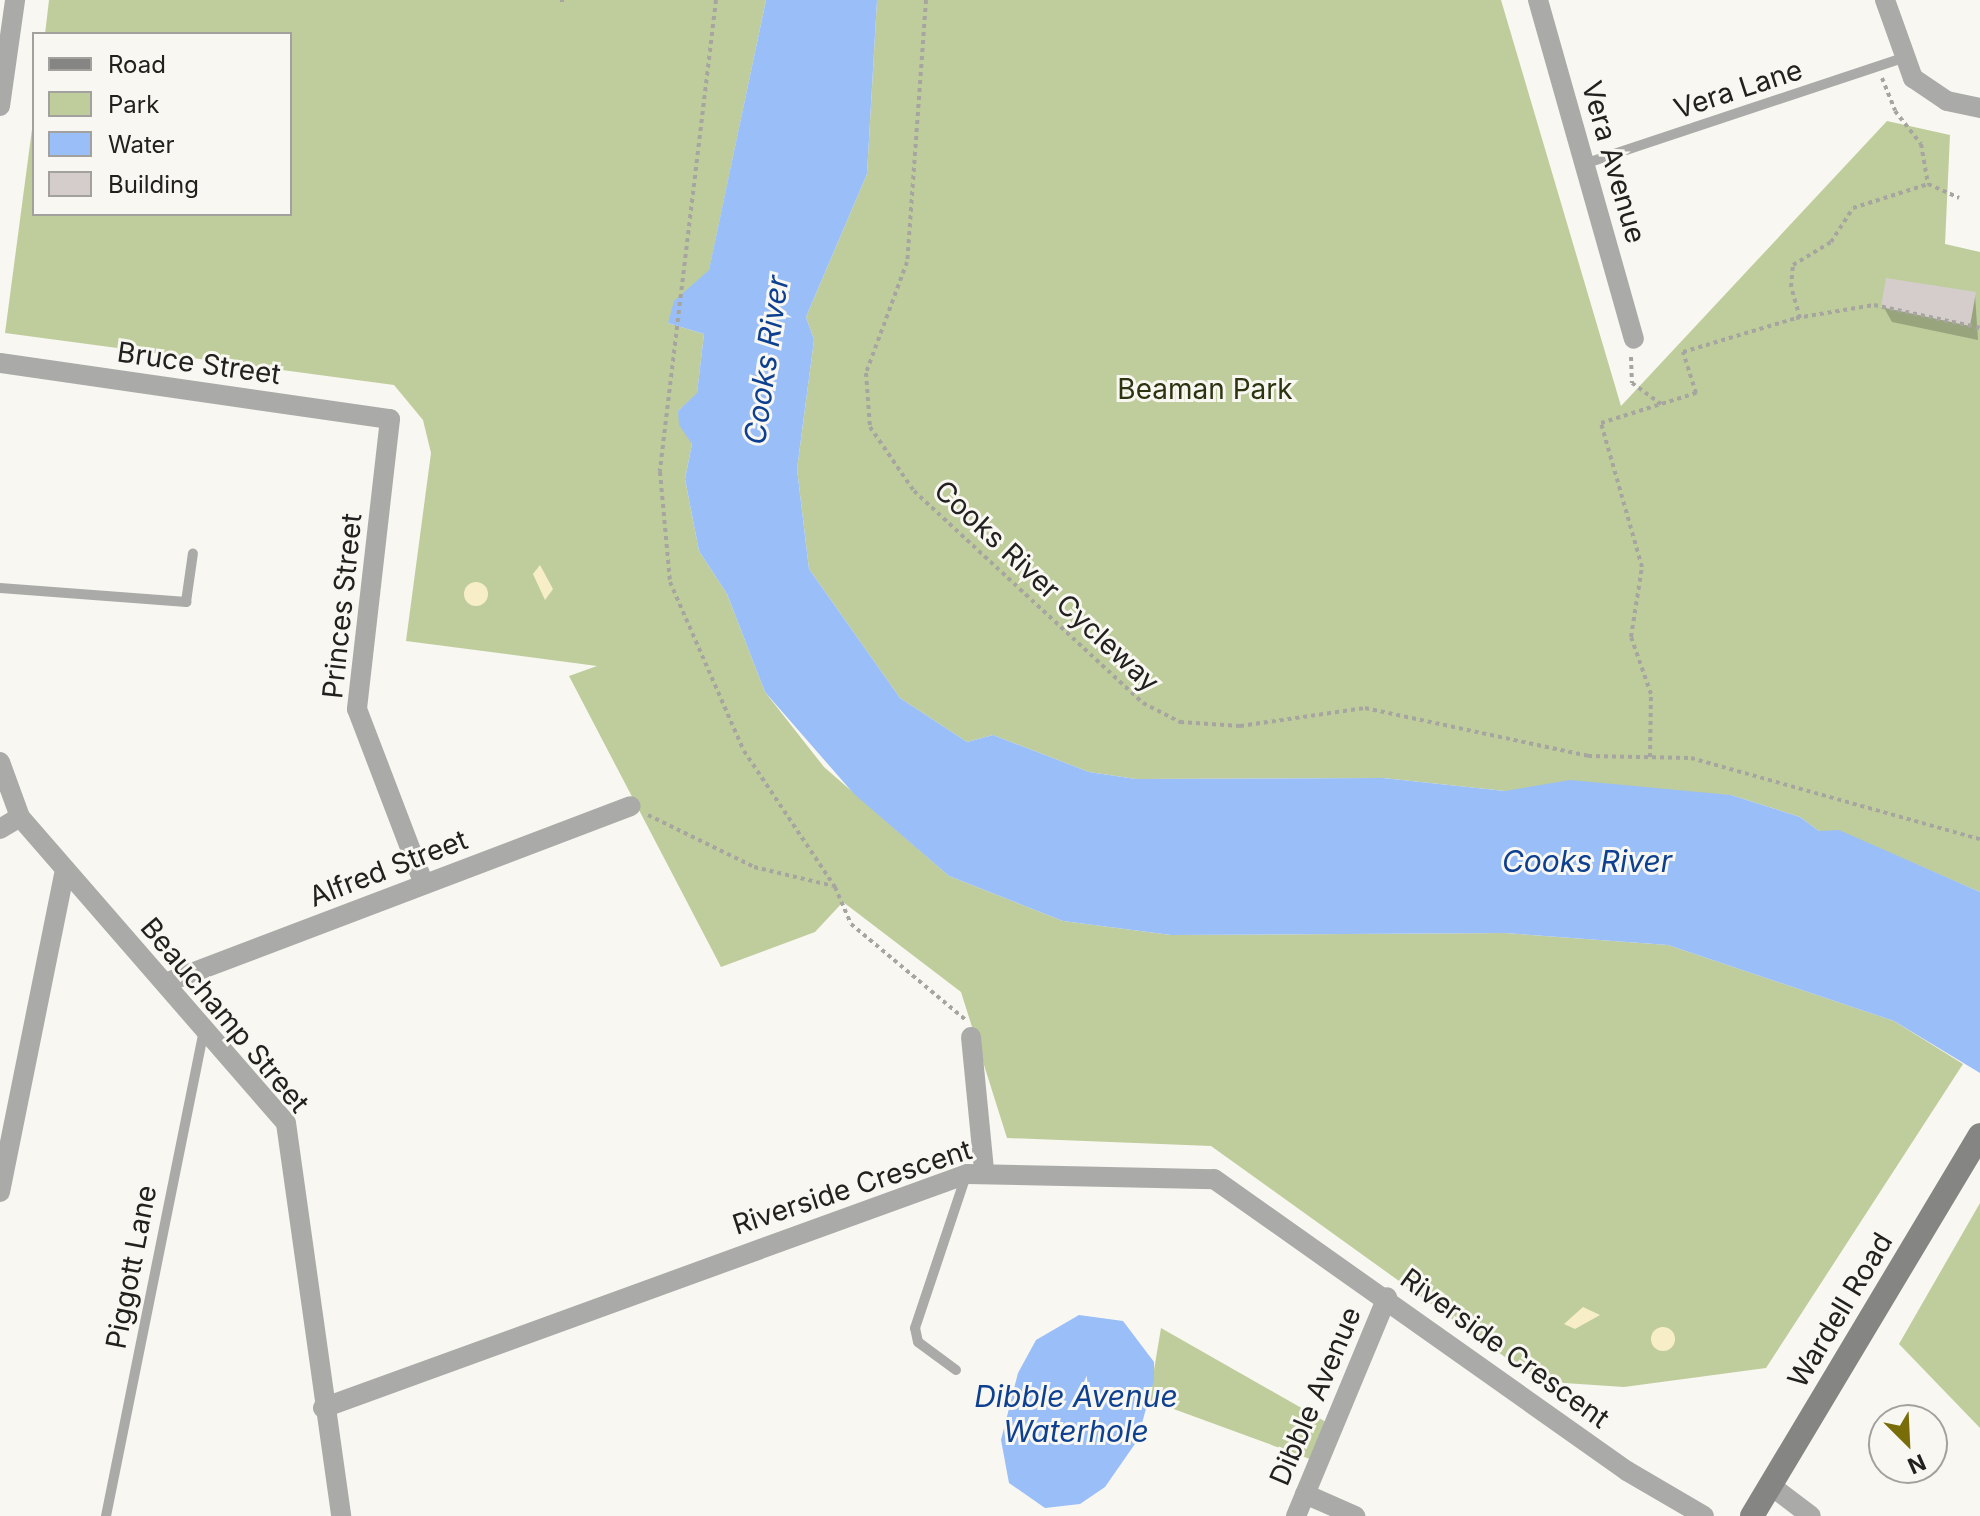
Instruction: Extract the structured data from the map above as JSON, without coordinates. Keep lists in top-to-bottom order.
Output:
{
  "streets": {
    "main road": ["Wardell Road"],
    "street": [
      "Vera Avenue",
      "Bruce Street",
      "Princes Street",
      "Alfred Street",
      "Beauchamp Street",
      "Riverside Crescent",
      "Dibble Avenue"
    ],
    "lane": ["Vera Lane", "Piggott Lane"],
    "path": ["Cooks River Cycleway"]
  },
  "crossings": [
    ["Vera Lane", "Vera Avenue"],
    ["Bruce Street", "Princes Street"],
    ["Princes Street", "Alfred Street"],
    ["Alfred Street", "Beauchamp Street"],
    ["Beauchamp Street", "Riverside Crescent"],
    ["Beauchamp Street", "Piggott Lane"],
    ["Riverside Crescent", "Dibble Avenue"]
  ],
  "water": ["Cooks River", "Dibble Avenue Waterhole"],
  "parks": ["Beaman Park"],
  "legend": [
    "Road",
    "Park",
    "Water",
    "Building"
  ],
  "north": "bottom right"
}
